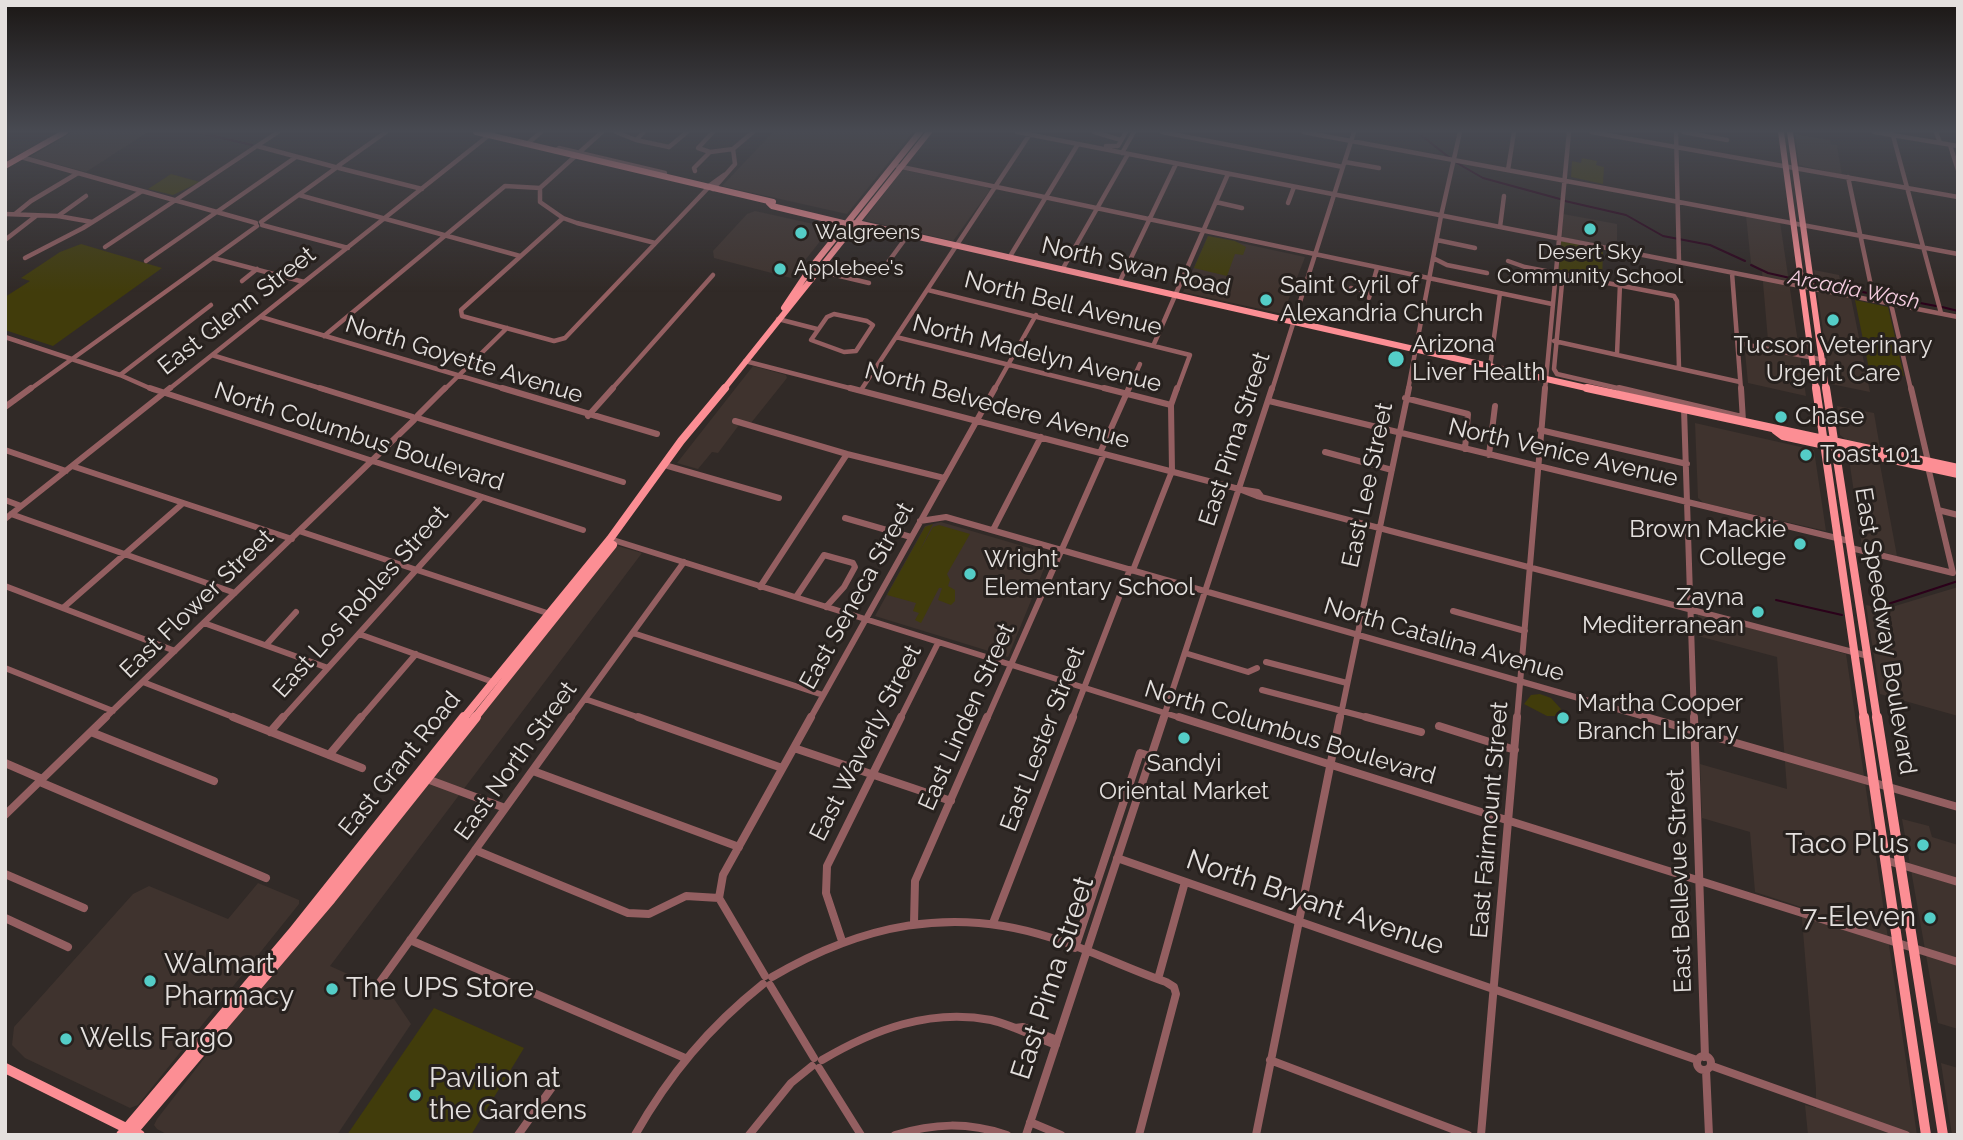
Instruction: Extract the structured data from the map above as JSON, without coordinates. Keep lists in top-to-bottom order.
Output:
{
  "streets": {
    "main road": ["North Swan Road", "East Speedway Boulevard", "East Grant Road"],
    "street": [
      "North Bell Avenue",
      "East Glenn Street",
      "North Madelyn Avenue",
      "North Goyette Avenue",
      "North Belvedere Avenue",
      "North Columbus Boulevard",
      "East Pima Street",
      "North Venice Avenue",
      "East Lee Street",
      "East Seneca Street",
      "East Los Robles Street",
      "East Flower Street",
      "North Catalina Avenue",
      "East Linden Street",
      "East Lester Street",
      "East Waverly Street",
      "East North Street",
      "East Fairmount Street",
      "East Bellevue Street",
      "North Bryant Avenue"
    ]
  },
  "crossings": [
    ["North Swan Road", "East Pima Street"],
    ["North Swan Road", "East Lee Street"],
    ["North Swan Road", "East Speedway Boulevard"],
    ["North Swan Road", "East Grant Road"],
    ["North Swan Road", "East Fairmount Street"],
    ["North Swan Road", "East Bellevue Street"],
    ["North Bell Avenue", "East Seneca Street"],
    ["North Bell Avenue", "East Lester Street"],
    ["East Glenn Street", "North Goyette Avenue"],
    ["East Glenn Street", "North Columbus Boulevard"],
    ["North Madelyn Avenue", "East Seneca Street"],
    ["North Madelyn Avenue", "East Linden Street"],
    ["North Madelyn Avenue", "East Lester Street"],
    ["North Goyette Avenue", "East Flower Street"],
    ["North Belvedere Avenue", "East Pima Street"],
    ["North Belvedere Avenue", "East Lee Street"],
    ["North Belvedere Avenue", "East Seneca Street"],
    ["North Belvedere Avenue", "East Linden Street"],
    ["North Belvedere Avenue", "East Lester Street"],
    ["North Belvedere Avenue", "East Grant Road"],
    ["North Columbus Boulevard", "East Pima Street"],
    ["North Columbus Boulevard", "East Lee Street"],
    ["North Columbus Boulevard", "East Seneca Street"],
    ["North Columbus Boulevard", "East Los Robles Street"],
    ["North Columbus Boulevard", "East Flower Street"],
    ["North Columbus Boulevard", "East Speedway Boulevard"],
    ["North Columbus Boulevard", "East Linden Street"],
    ["North Columbus Boulevard", "East Lester Street"],
    ["North Columbus Boulevard", "East Waverly Street"],
    ["North Columbus Boulevard", "East North Street"],
    ["North Columbus Boulevard", "East Grant Road"],
    ["North Columbus Boulevard", "East Fairmount Street"],
    ["North Columbus Boulevard", "East Bellevue Street"],
    ["East Pima Street", "North Venice Avenue"],
    ["East Pima Street", "North Catalina Avenue"],
    ["East Pima Street", "North Bryant Avenue"],
    ["North Venice Avenue", "East Lee Street"],
    ["North Venice Avenue", "East Speedway Boulevard"],
    ["North Venice Avenue", "East Fairmount Street"],
    ["North Venice Avenue", "East Bellevue Street"],
    ["East Lee Street", "North Catalina Avenue"],
    ["East Lee Street", "North Bryant Avenue"],
    ["East Seneca Street", "North Catalina Avenue"],
    ["East Speedway Boulevard", "North Catalina Avenue"],
    ["North Catalina Avenue", "East Linden Street"],
    ["North Catalina Avenue", "East Lester Street"],
    ["North Catalina Avenue", "East Fairmount Street"],
    ["North Catalina Avenue", "East Bellevue Street"],
    ["East Fairmount Street", "North Bryant Avenue"],
    ["East Bellevue Street", "North Bryant Avenue"]
  ],
  "water": ["Arcadia Wash"],
  "places": [
    "Desert Sky Community School",
    "Walgreens",
    "Applebee's",
    "Saint Cyril of Alexandria Church",
    "Tucson Veterinary Urgent Care",
    "Arizona Liver Health",
    "Chase",
    "Toast 101",
    "Brown Mackie College",
    "Wright Elementary School",
    "Zayna Mediterranean",
    "Martha Cooper Branch Library",
    "Sandyi Oriental Market",
    "Taco Plus",
    "7-Eleven",
    "Walmart Pharmacy",
    "The UPS Store",
    "Wells Fargo",
    "Pavilion at the Gardens"
  ]
}
